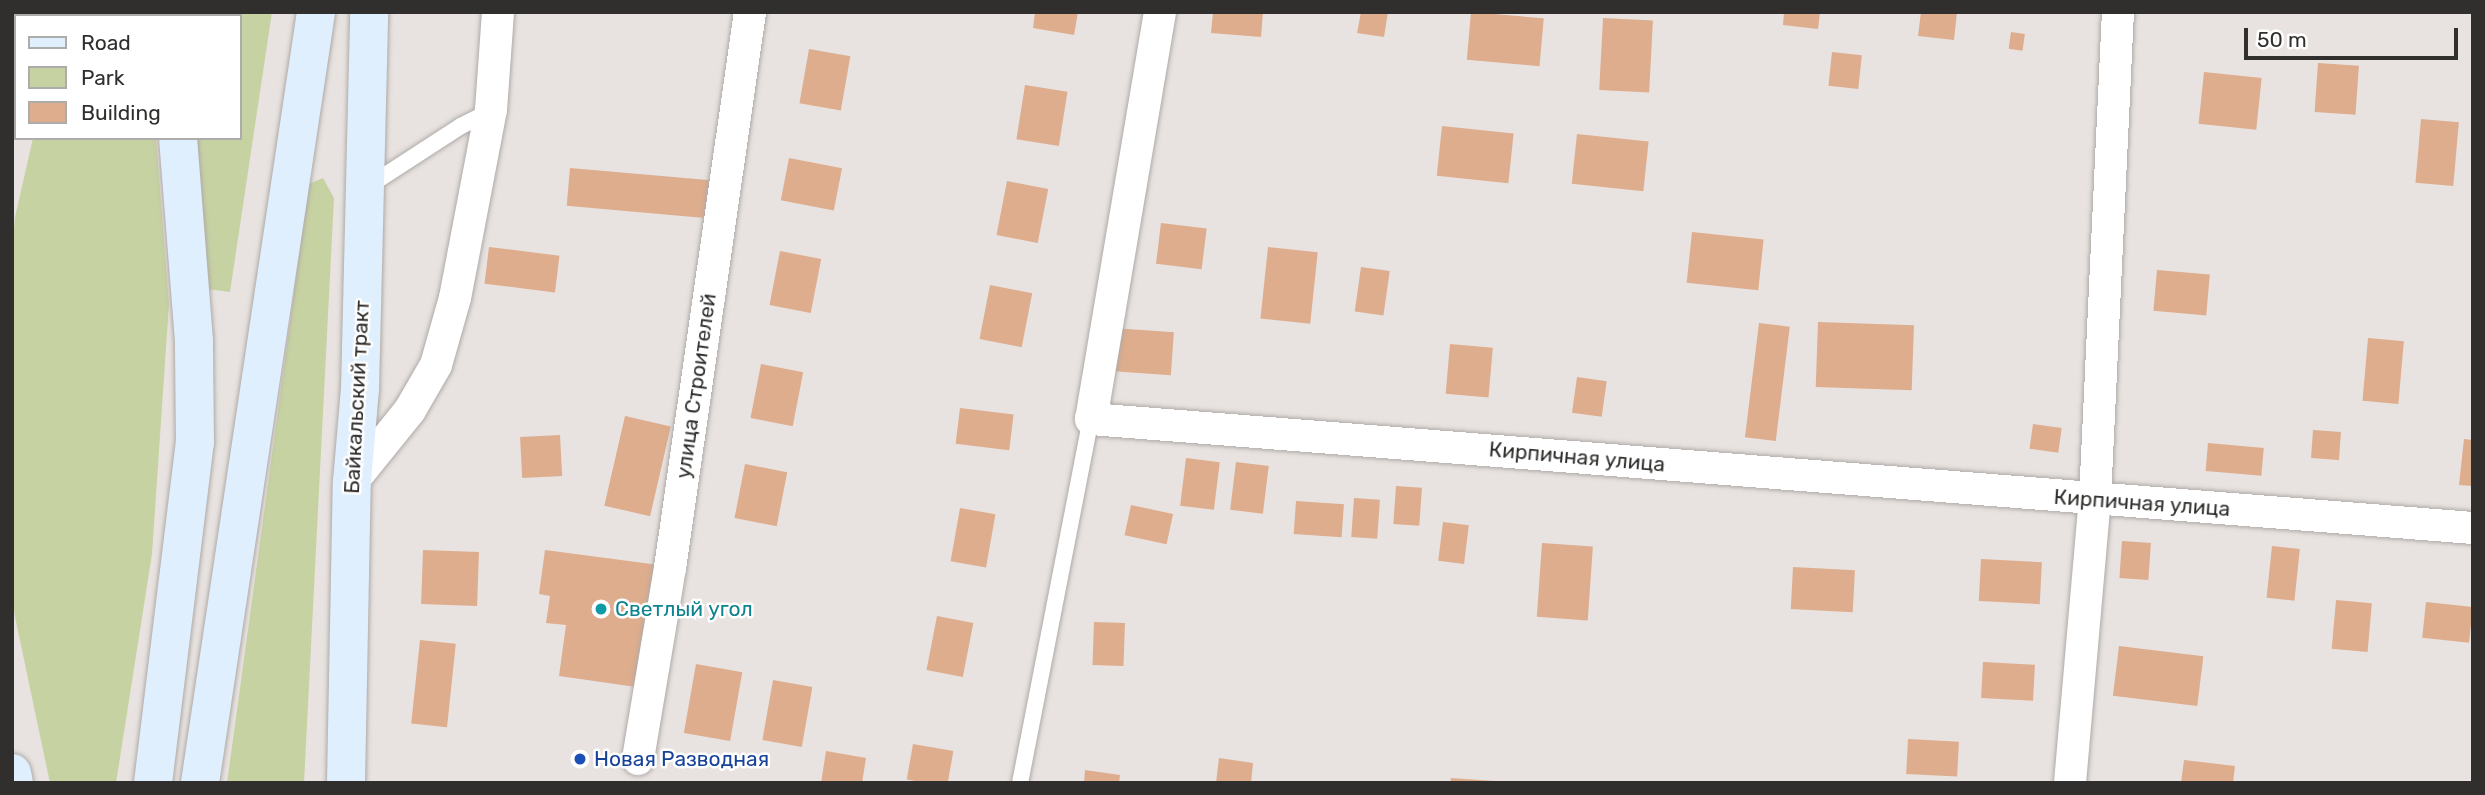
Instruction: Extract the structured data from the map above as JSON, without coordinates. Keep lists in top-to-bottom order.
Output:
{
  "streets": {
    "main road": ["Байкальский тракт"],
    "street": ["улица Строителей", "Кирпичная улица"]
  },
  "places": ["Светлый угол", "Новая Разводная"],
  "legend": ["Road", "Park", "Building"],
  "scale_bar": "50 m"
}
